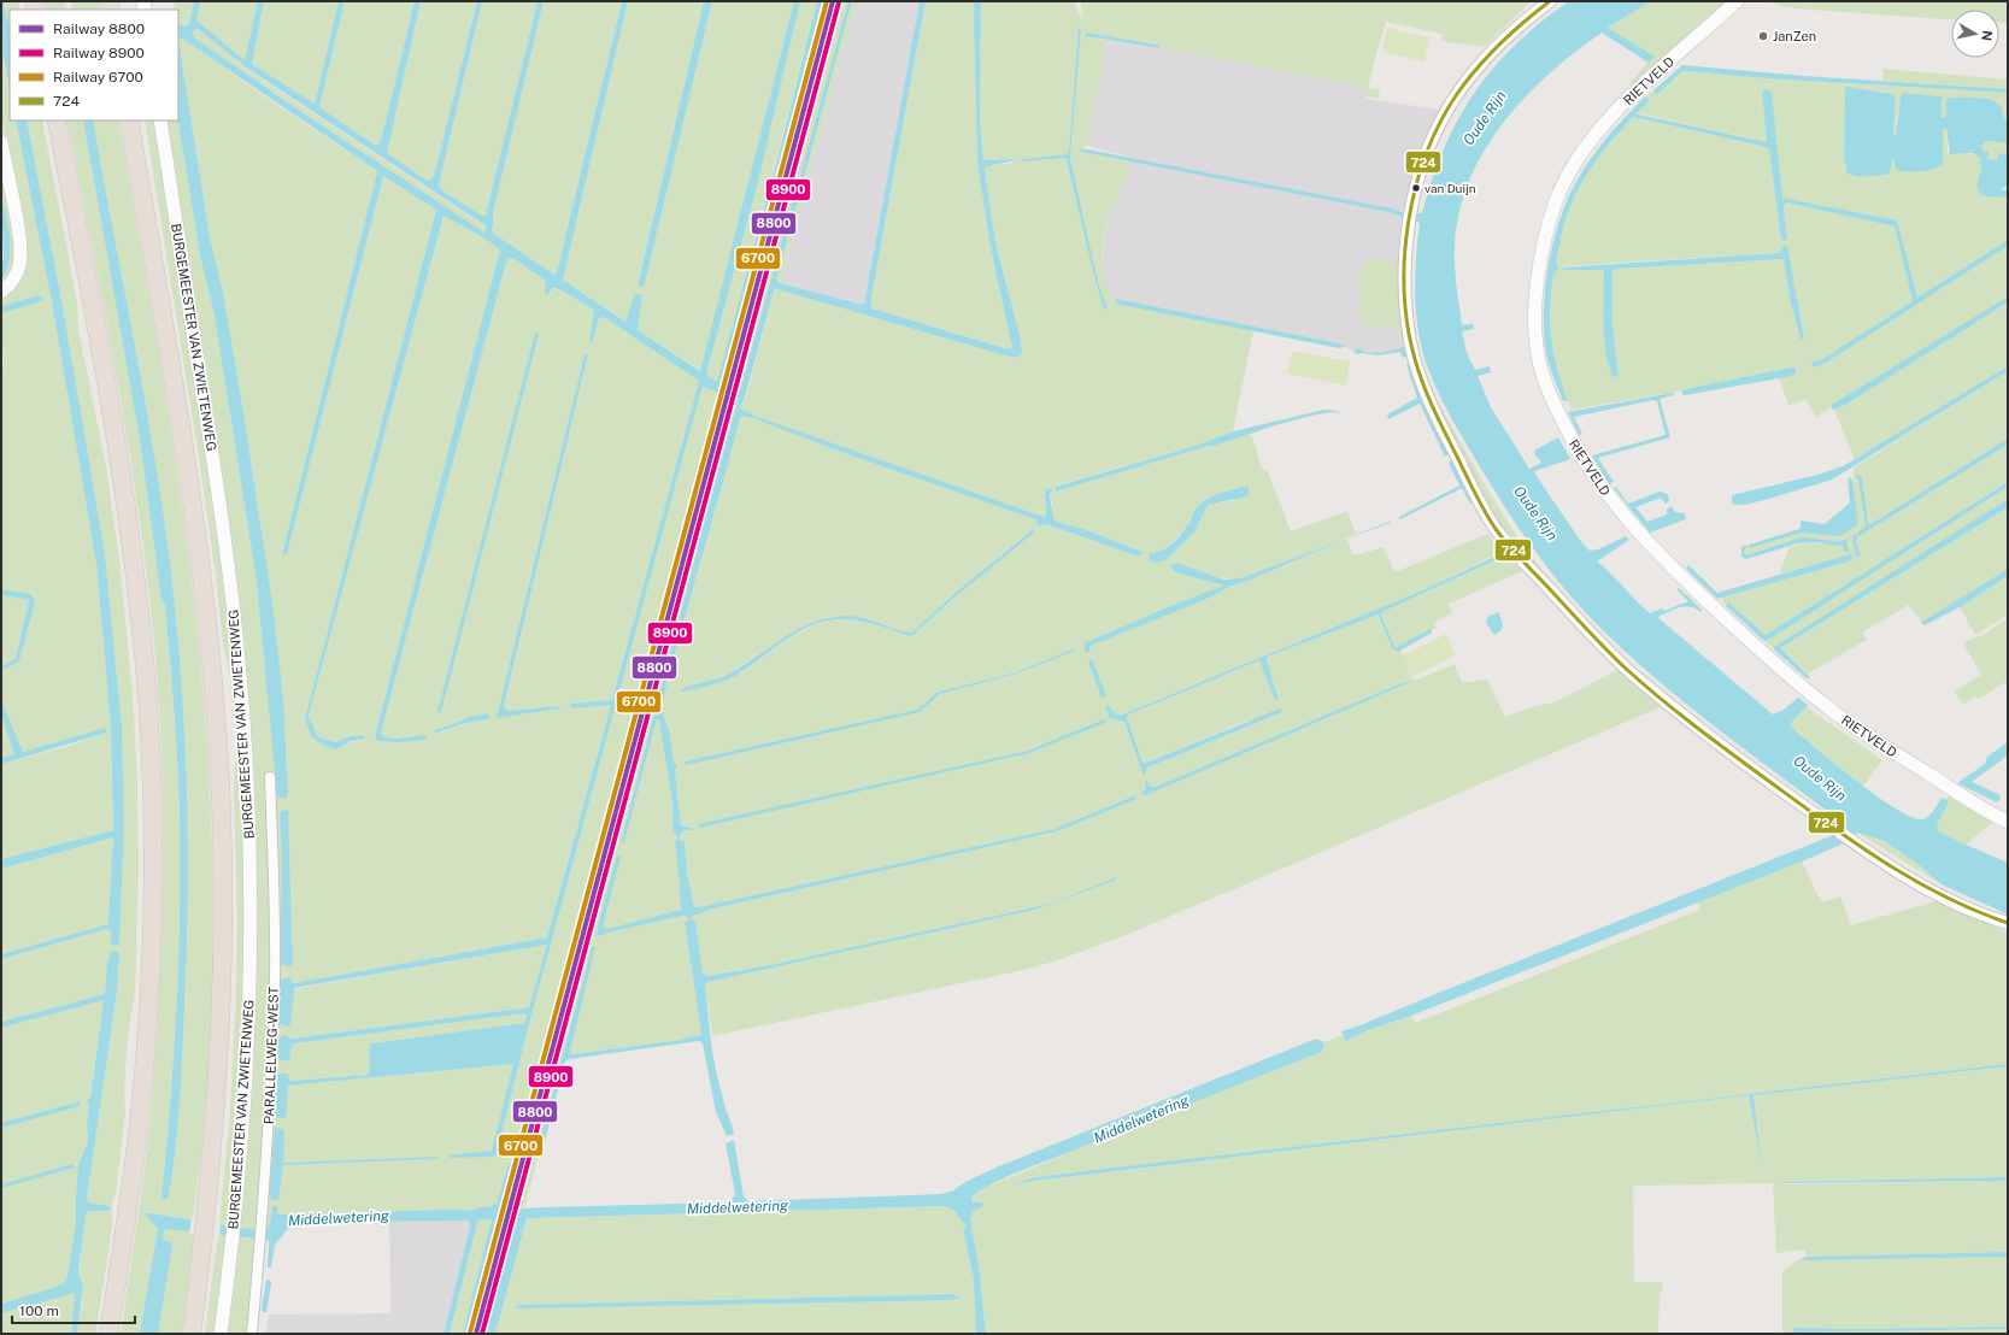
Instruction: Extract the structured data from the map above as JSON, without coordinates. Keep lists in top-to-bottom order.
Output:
{
  "streets": {
    "main road": ["RIETVELD", "BURGEMEESTER VAN ZWIETENWEG"],
    "street": ["PARALLELWEG-WEST"]
  },
  "water": ["Oude Rijn", "Middelwetering"],
  "places": ["JanZen", "van Duijn"],
  "lines": [
    "rail line 8800",
    "rail line 6700",
    "transit line 724",
    "rail line 8900"
  ],
  "legend": [
    "Railway 8800",
    "Railway 8900",
    "Railway 6700",
    "724"
  ],
  "scale_bar": "100 m",
  "north": "right"
}
